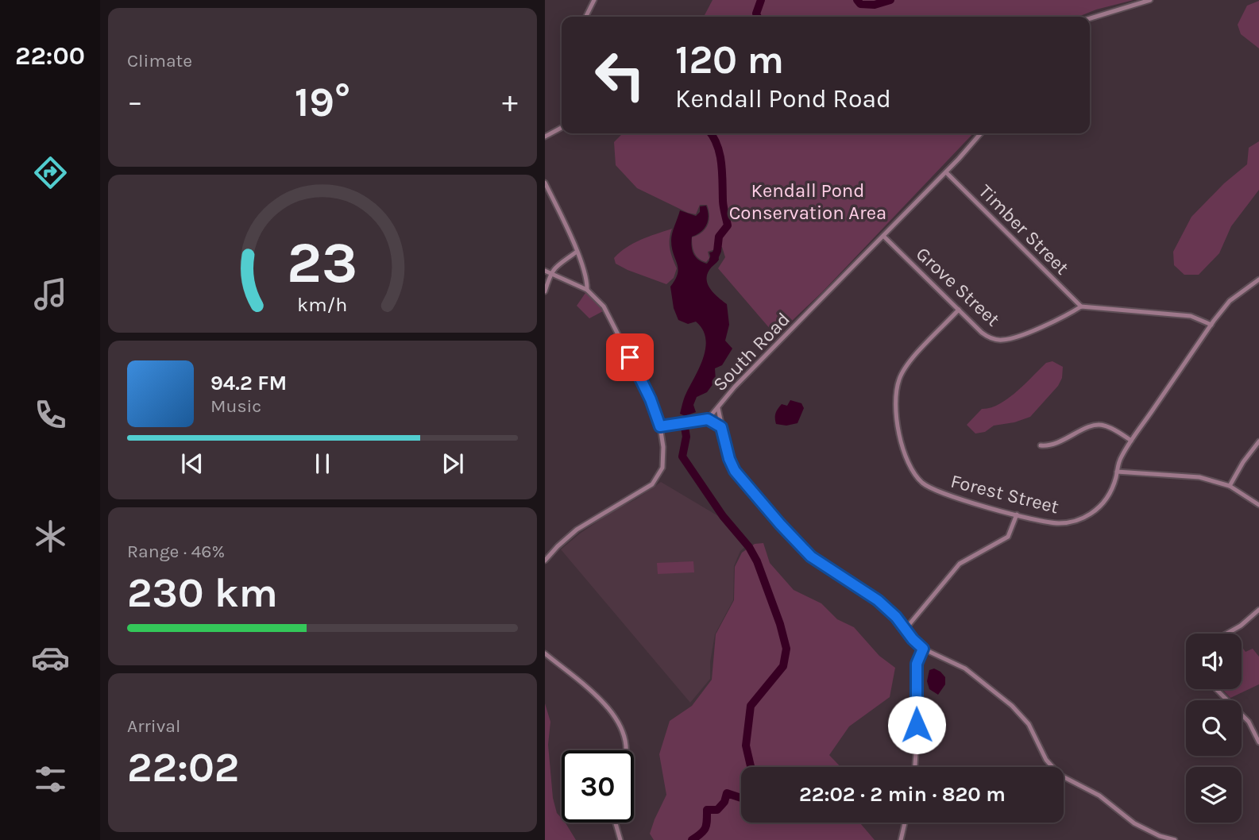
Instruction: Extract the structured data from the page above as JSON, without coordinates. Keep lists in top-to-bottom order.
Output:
{
  "streets": {
    "street": [
      "Timber Street",
      "Grove Street",
      "South Road",
      "Forest Street"
    ]
  },
  "crossings": [
    ["Timber Street", "Grove Street"],
    ["Timber Street", "South Road"],
    ["Grove Street", "South Road"],
    ["Grove Street", "Forest Street"]
  ],
  "parks": ["Kendall Pond Conservation Area"],
  "page": {
    "tabs": "22:00",
    "tile": [
      "Climate",
      ["Range · 46%", "230 km"],
      ["Arrival", "22:02"]
    ],
    "turn": ["120 m", "Kendall Pond Road"],
    "heat": ["−", "19°", "+"],
    "song": ["94.2 FM", "Music"],
    "limit": "30",
    "trip": "22:02 · 2 min · 820 m",
    "gauge": ["23", "km/h"]
  }
}
